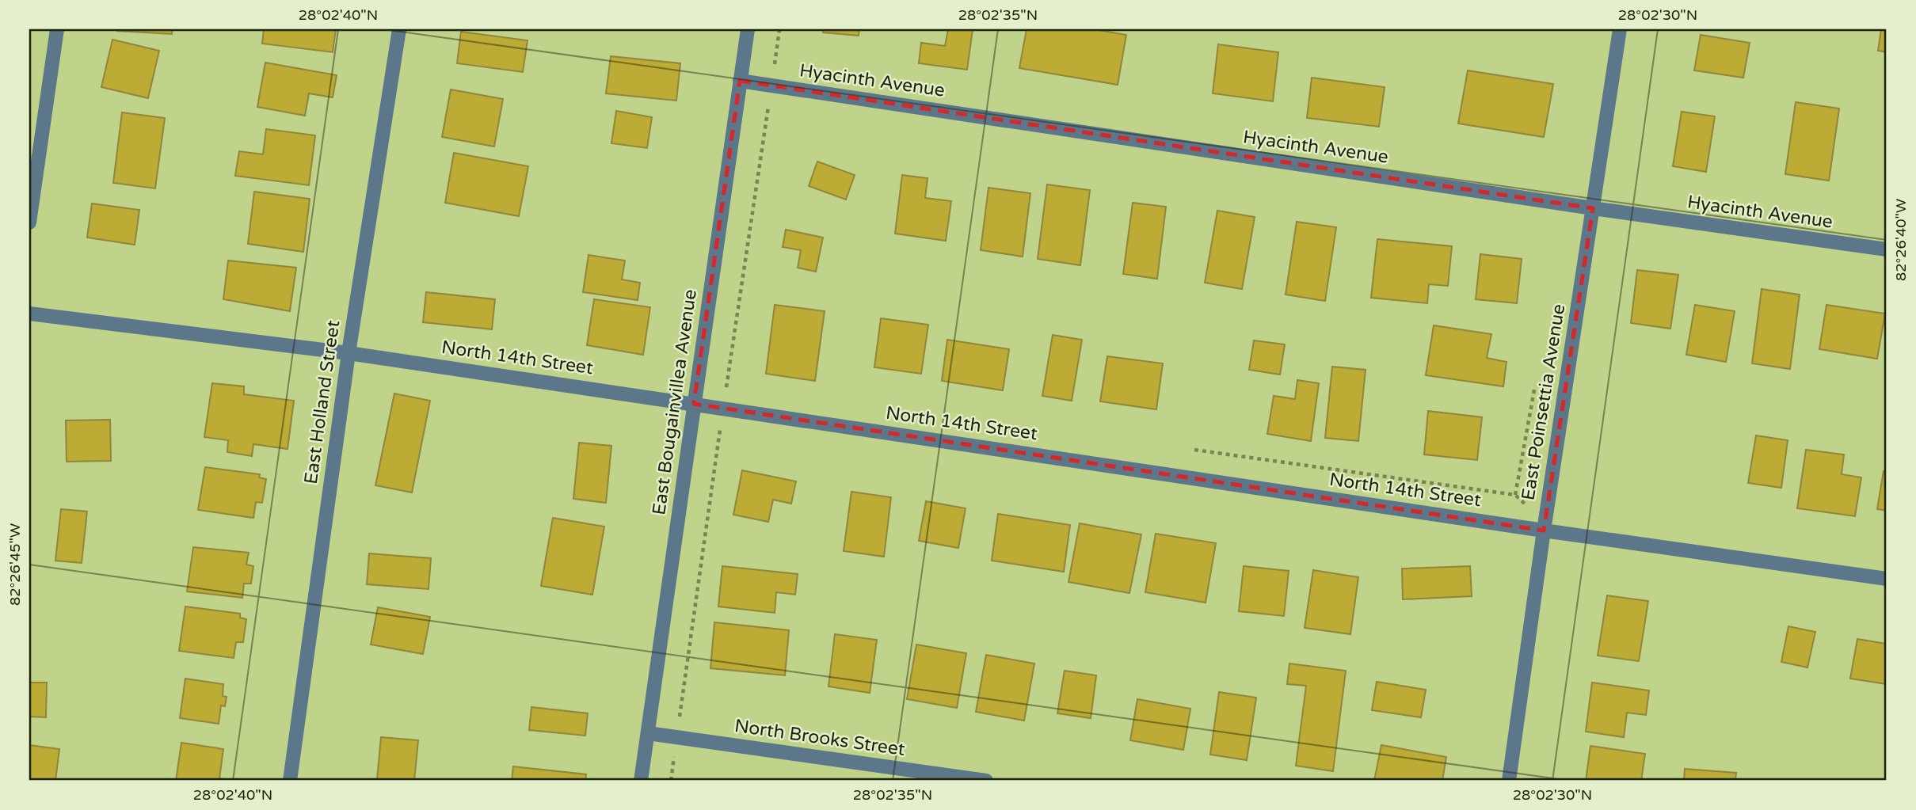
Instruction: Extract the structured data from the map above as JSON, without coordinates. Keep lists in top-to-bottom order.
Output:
{
  "streets": {
    "street": [
      "Hyacinth Avenue",
      "North 14th Street",
      "East Holland Street",
      "East Bougainvillea Avenue",
      "East Poinsettia Avenue",
      "North Brooks Street"
    ]
  },
  "crossings": [
    ["Hyacinth Avenue", "East Bougainvillea Avenue"],
    ["Hyacinth Avenue", "East Poinsettia Avenue"],
    ["North 14th Street", "East Holland Street"],
    ["North 14th Street", "East Bougainvillea Avenue"],
    ["North 14th Street", "East Poinsettia Avenue"],
    ["East Bougainvillea Avenue", "North Brooks Street"]
  ],
  "coordinates": [
    "28°02'40\"N",
    "28°02'35\"N",
    "28°02'30\"N",
    "82°26'40\"W",
    "82°26'45\"W"
  ]
}
